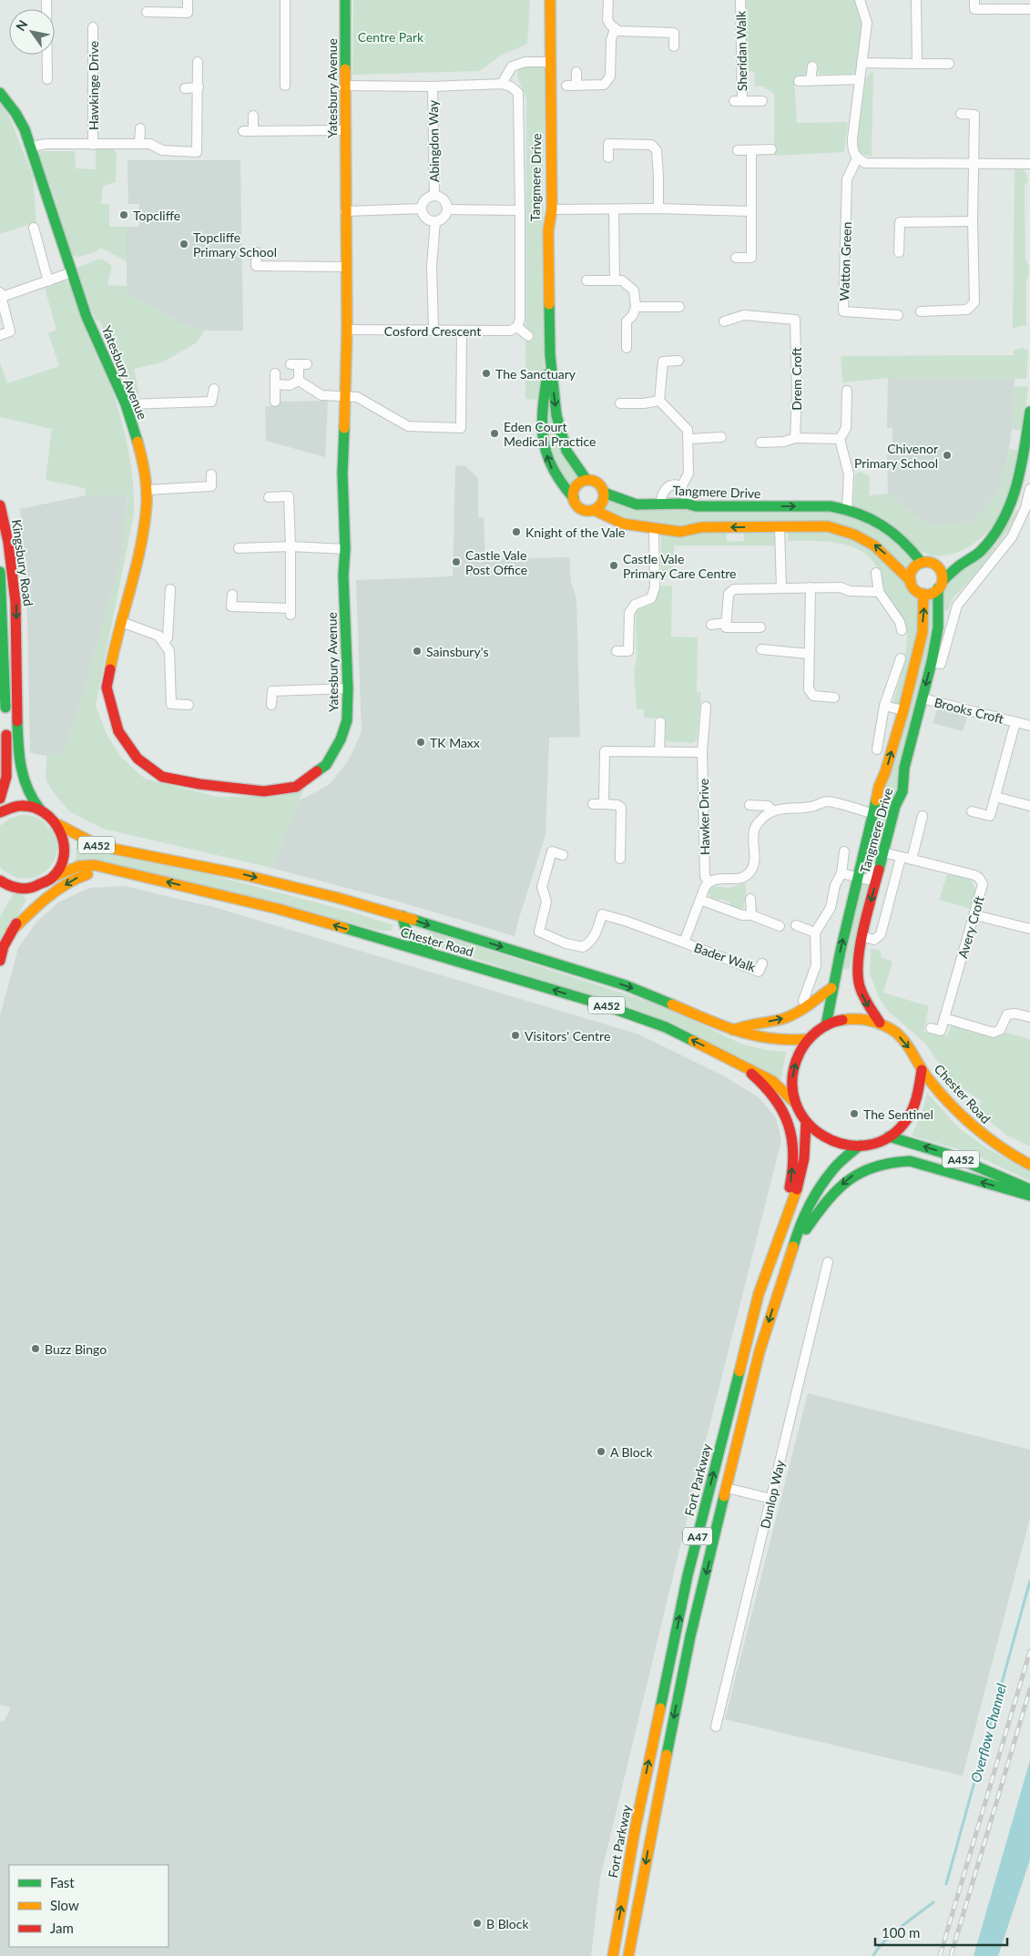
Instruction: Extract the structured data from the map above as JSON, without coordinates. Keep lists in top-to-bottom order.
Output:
{
  "streets": {
    "main road": [
      "Yatesbury Avenue",
      "Tangmere Drive",
      "Kingsbury Road",
      "A452",
      "Chester Road",
      "Fort Parkway",
      "A47"
    ],
    "street": [
      "Sheridan Walk",
      "Hawkinge Drive",
      "Abingdon Way",
      "Watton Green",
      "Cosford Crescent",
      "Drem Croft",
      "Brooks Croft",
      "Hawker Drive",
      "Avery Croft",
      "Bader Walk",
      "Dunlop Way"
    ]
  },
  "crossings": [
    ["Hawkinge Drive", "Yatesbury Avenue"],
    ["Yatesbury Avenue", "Cosford Crescent"],
    ["Tangmere Drive", "Brooks Croft"],
    ["Tangmere Drive", "A452"],
    ["Tangmere Drive", "Avery Croft"],
    ["Tangmere Drive", "Chester Road"],
    ["Tangmere Drive", "Fort Parkway"],
    ["Tangmere Drive", "A47"],
    ["Kingsbury Road", "Chester Road"],
    ["A452", "Chester Road"],
    ["A452", "Fort Parkway"],
    ["A452", "A47"],
    ["Chester Road", "Fort Parkway"],
    ["Chester Road", "A47"],
    ["Fort Parkway", "A47"]
  ],
  "water": ["Overflow Channel"],
  "parks": ["Centre Park"],
  "places": [
    "Topcliffe",
    "Topcliffe Primary School",
    "The Sanctuary",
    "Eden Court Medical Practice",
    "Chivenor Primary School",
    "Knight of the Vale",
    "Castle Vale Post Office",
    "Castle Vale Primary Care Centre",
    "Sainsbury's",
    "TK Maxx",
    "Visitors' Centre",
    "The Sentinel",
    "Buzz Bingo",
    "A Block",
    "B Block"
  ],
  "legend": ["Fast", "Slow", "Jam"],
  "scale_bar": "100 m",
  "north": "top left"
}
